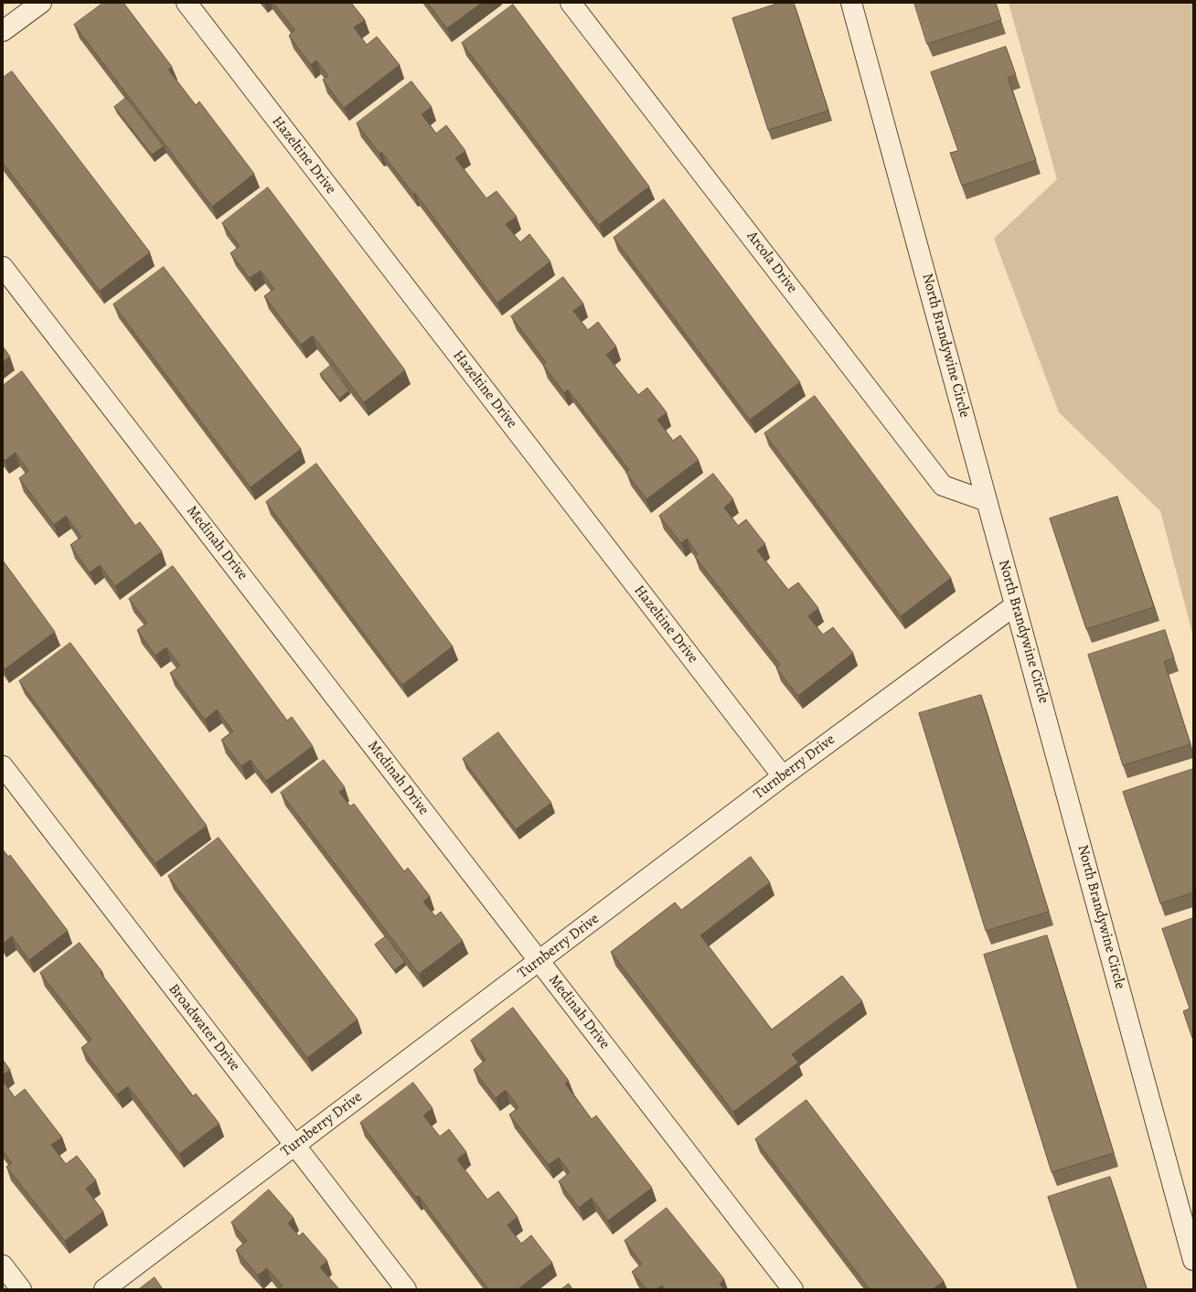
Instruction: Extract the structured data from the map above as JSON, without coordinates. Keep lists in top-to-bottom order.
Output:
{
  "streets": {
    "street": [
      "Hazeltine Drive",
      "Arcola Drive",
      "North Brandywine Circle",
      "Medinah Drive",
      "Turnberry Drive",
      "Broadwater Drive"
    ]
  },
  "crossings": [
    ["Hazeltine Drive", "Turnberry Drive"],
    ["Arcola Drive", "North Brandywine Circle"],
    ["North Brandywine Circle", "Turnberry Drive"],
    ["Medinah Drive", "Turnberry Drive"],
    ["Turnberry Drive", "Broadwater Drive"]
  ]
}
